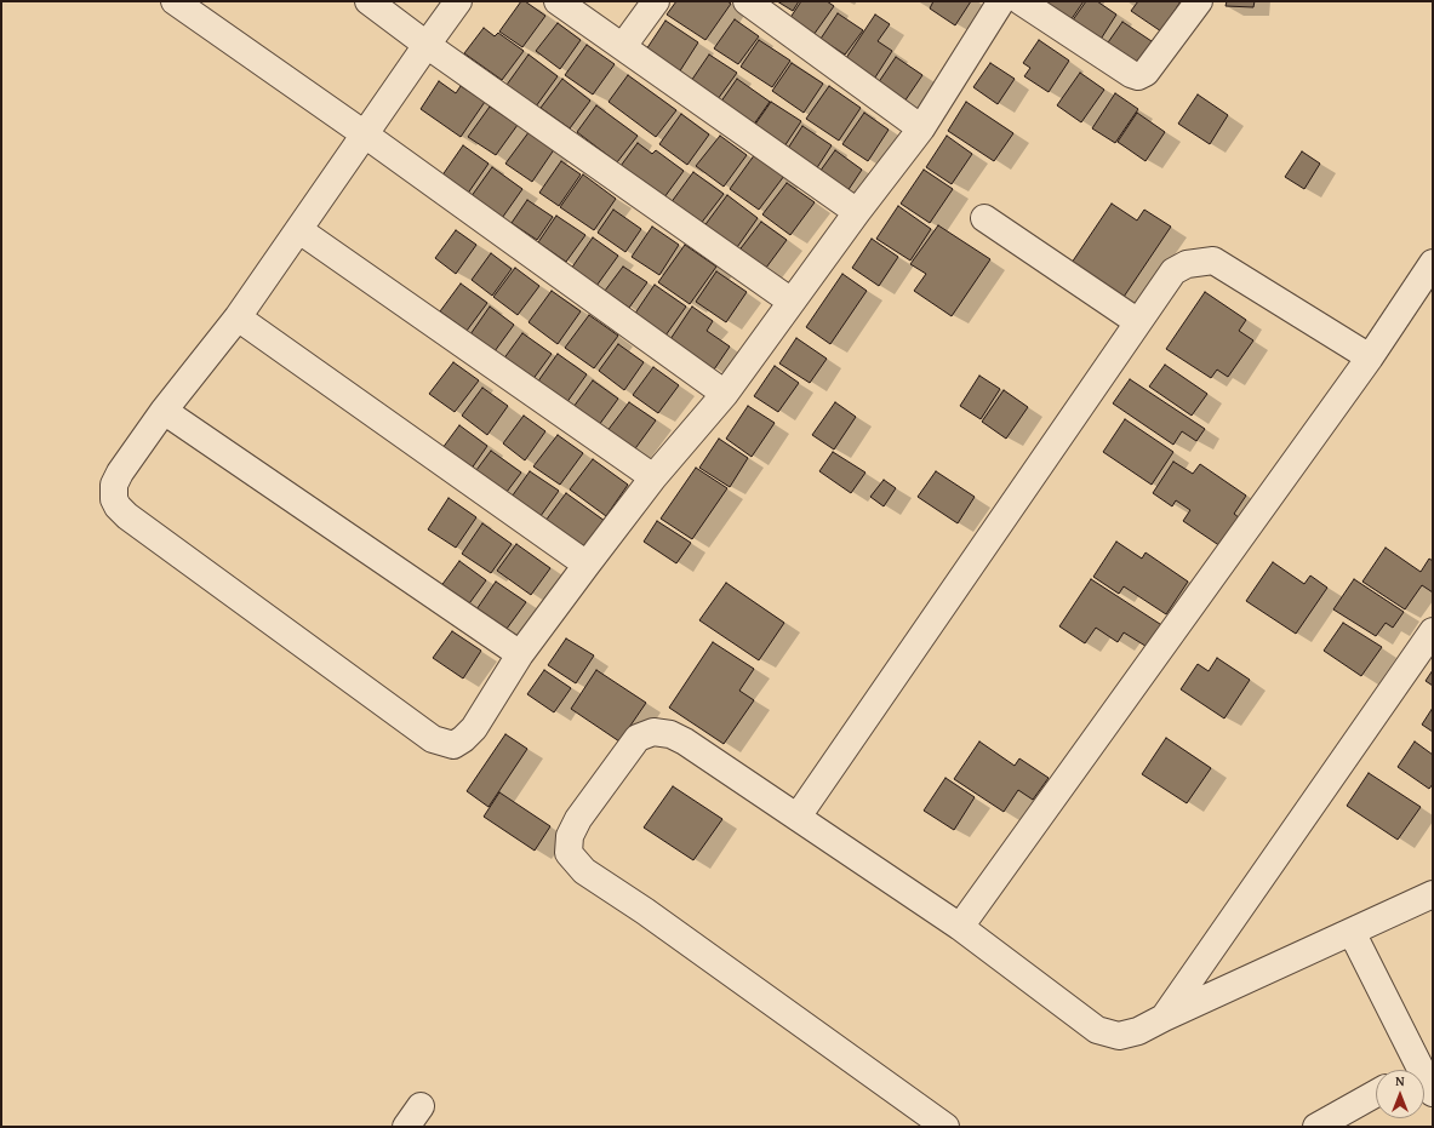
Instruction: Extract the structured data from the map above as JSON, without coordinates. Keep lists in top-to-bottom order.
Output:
{
  "north": "top"
}
